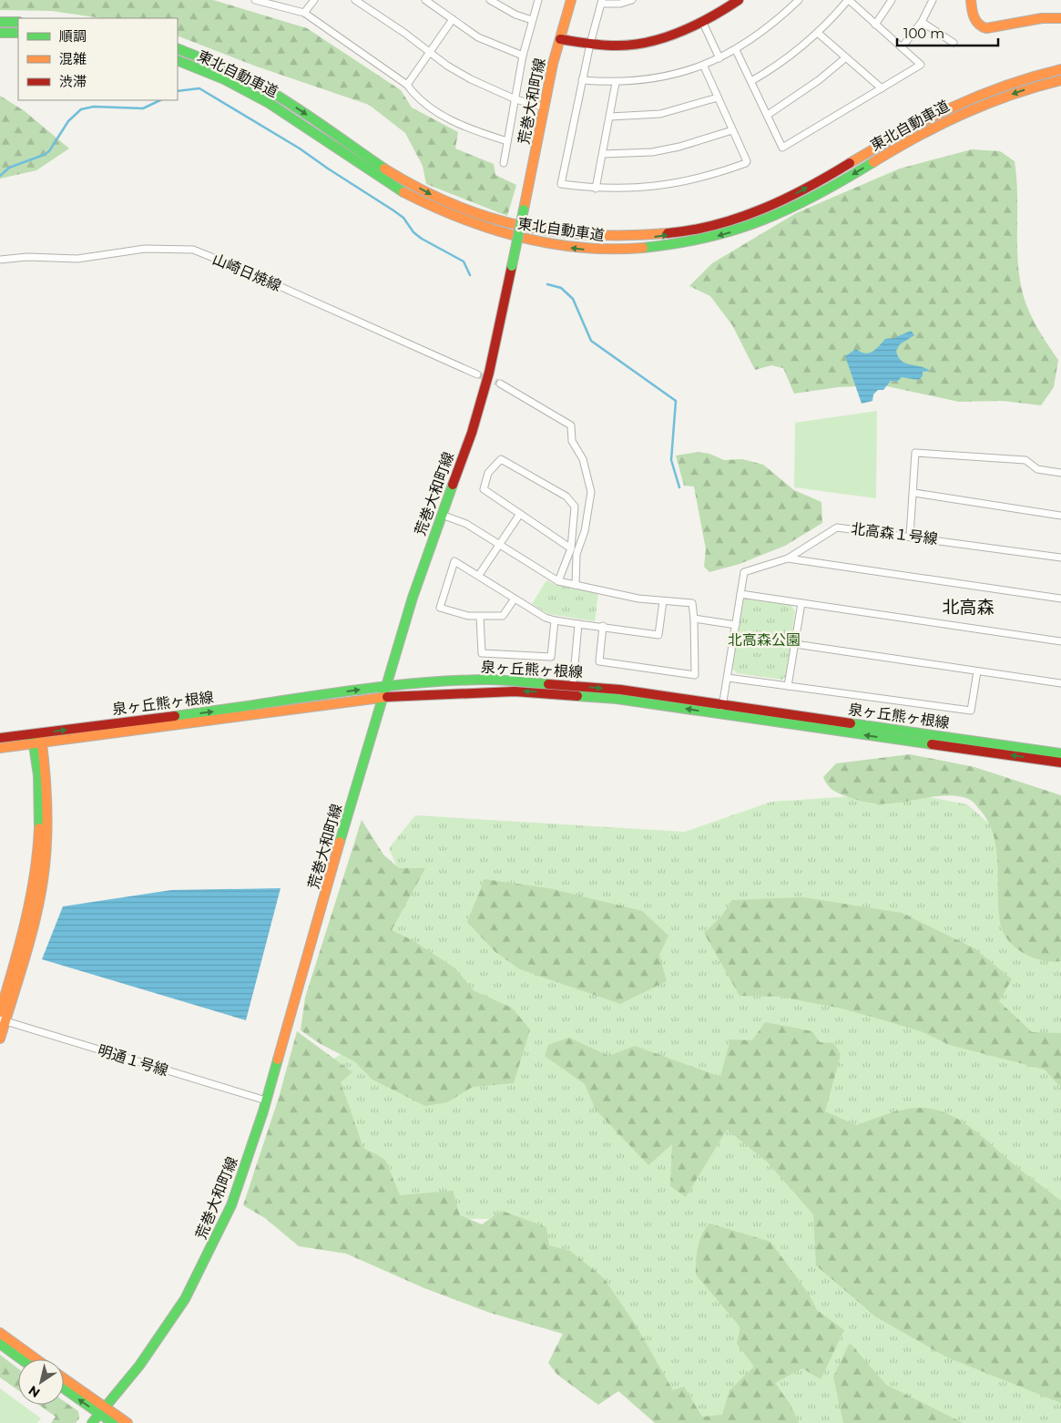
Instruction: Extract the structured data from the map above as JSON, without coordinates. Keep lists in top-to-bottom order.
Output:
{
  "streets": {
    "main road": ["東北自動車道", "荒巻大和町線", "泉ヶ丘熊ヶ根線"],
    "street": ["山崎日焼線", "北高森１号線", "明通１号線"]
  },
  "crossings": [
    ["荒巻大和町線", "泉ヶ丘熊ヶ根線"],
    ["荒巻大和町線", "明通１号線"],
    ["北高森１号線", "泉ヶ丘熊ヶ根線"]
  ],
  "districts": ["北高森"],
  "parks": ["北高森公園"],
  "legend": ["順調", "混雑", "渋滞"],
  "scale_bar": "100 m",
  "north": "bottom left"
}
